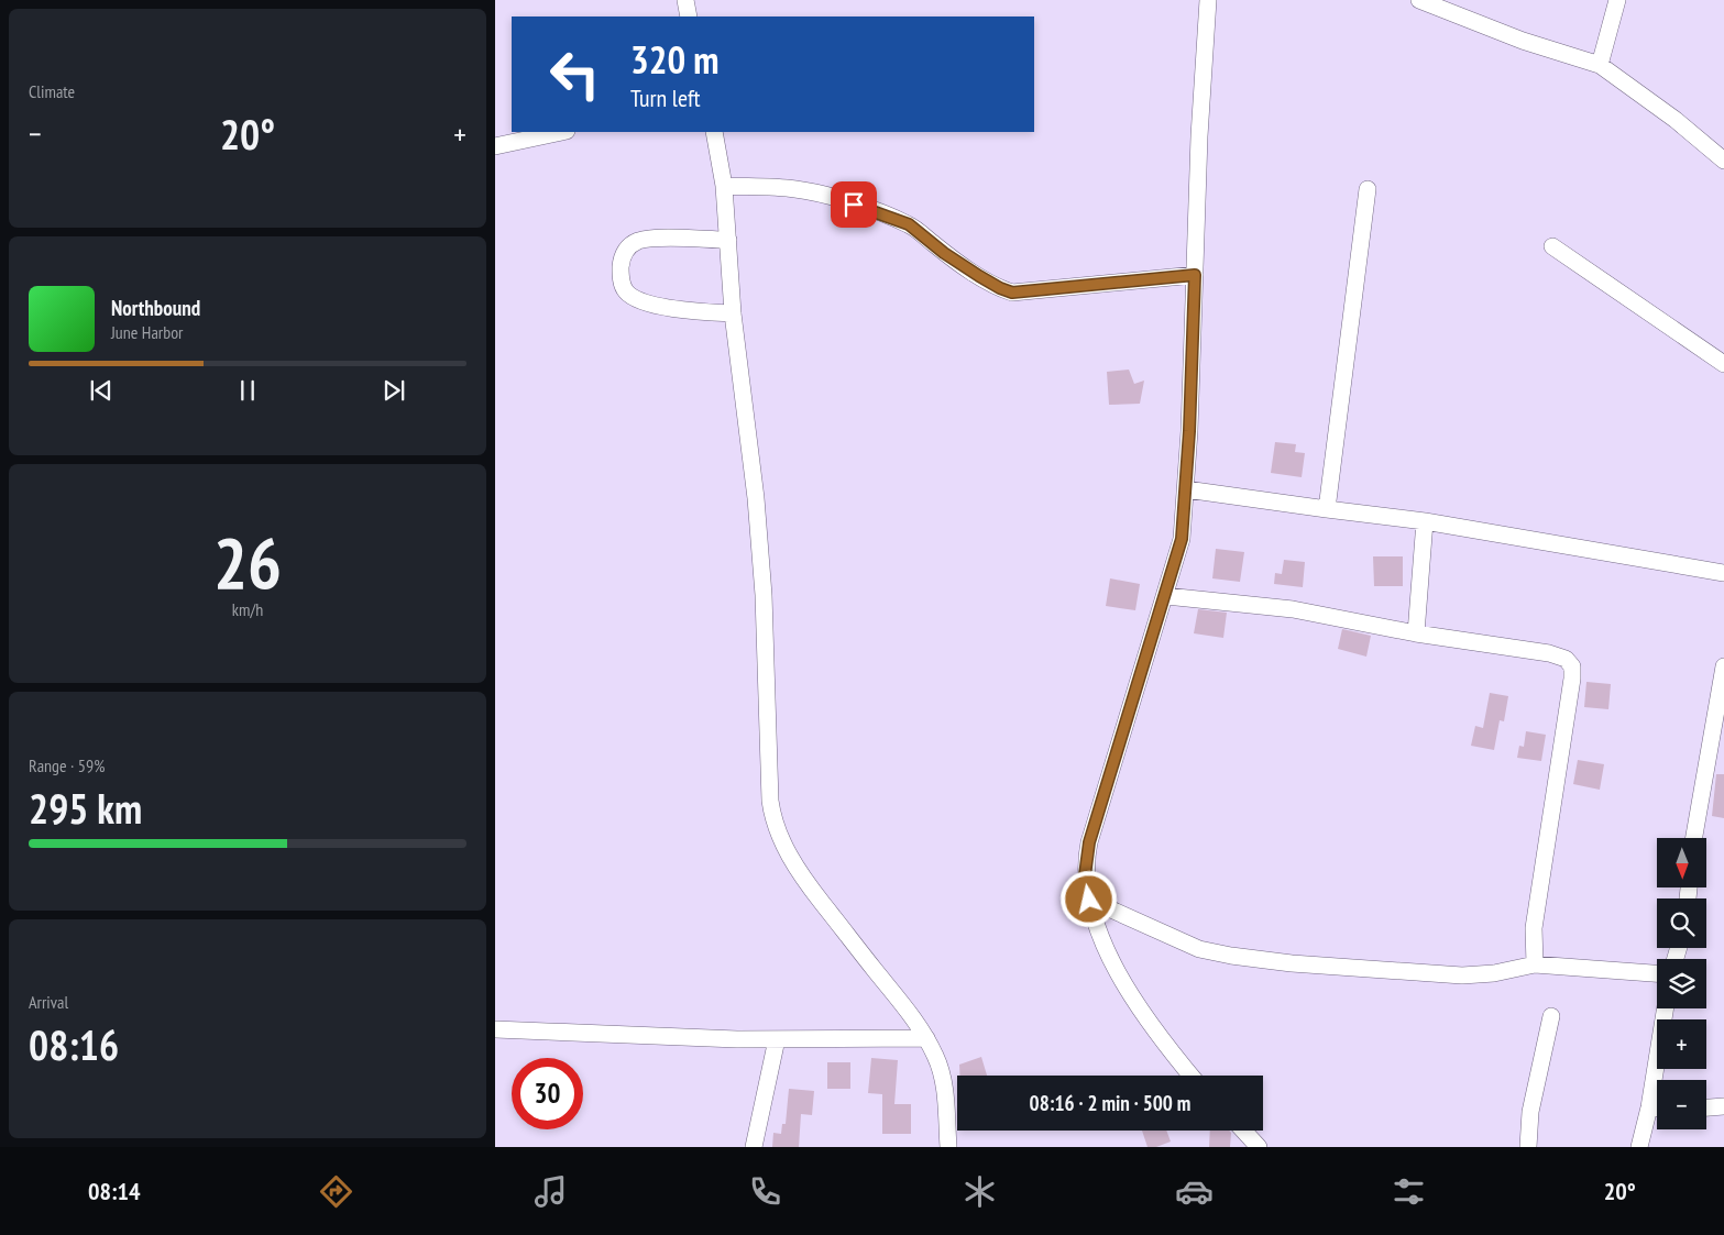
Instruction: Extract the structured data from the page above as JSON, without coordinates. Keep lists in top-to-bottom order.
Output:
{
  "north": "bottom",
  "page": {
    "tile": [
      "Climate",
      ["26", "km/h"],
      ["Range · 59%", "295 km"],
      ["Arrival", "08:16"]
    ],
    "turn": ["320 m", "Turn left"],
    "heat": ["−", "20°", "+"],
    "song": ["Northbound", "June Harbor"],
    "map_buttons": ["+", "−"],
    "limit": "30",
    "trip": "08:16 · 2 min · 500 m",
    "tabs": ["08:14", "20°"]
  }
}
